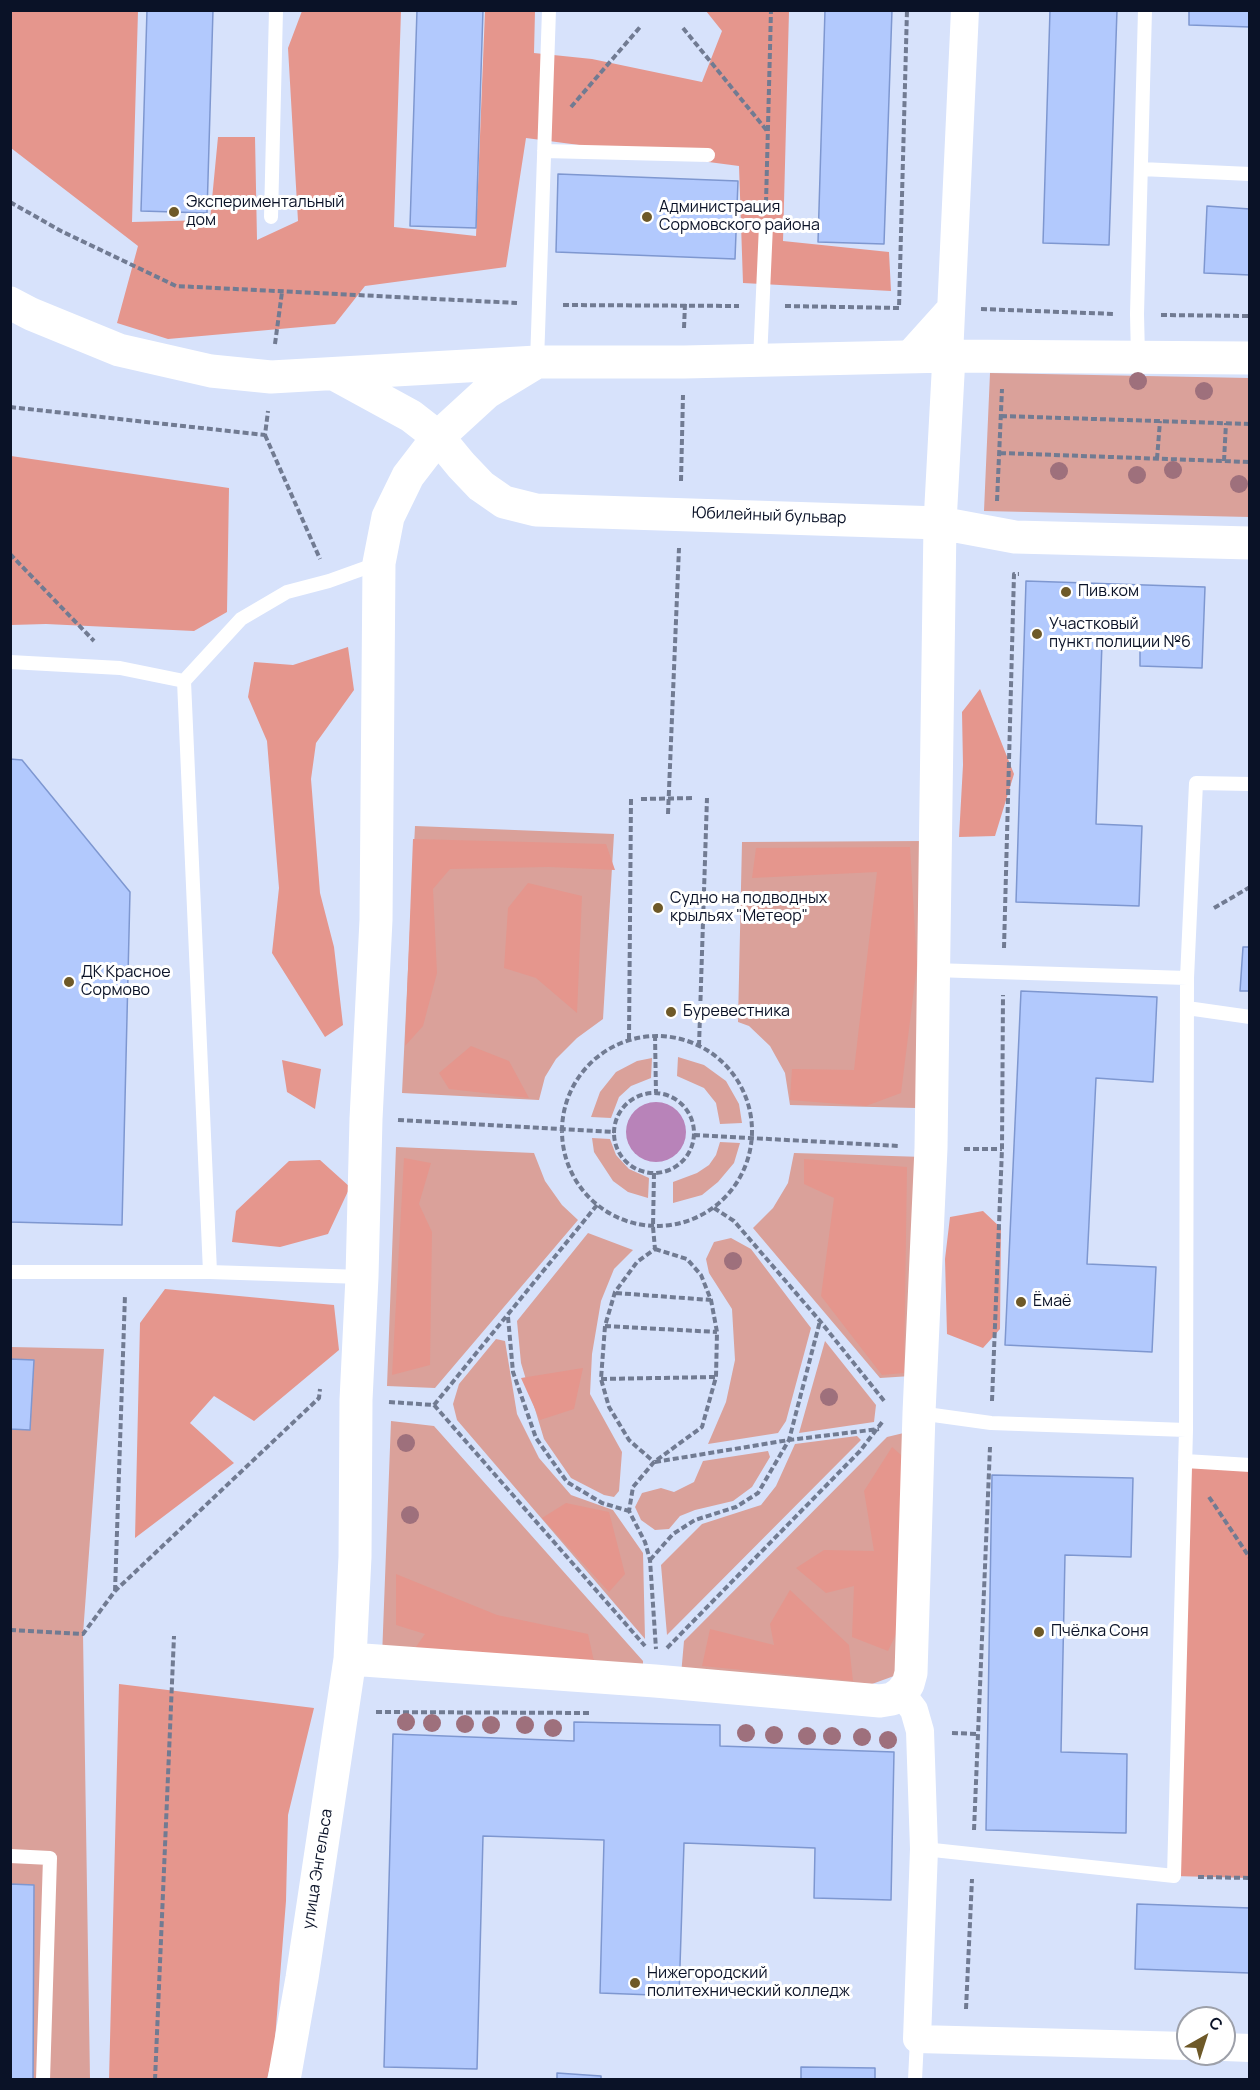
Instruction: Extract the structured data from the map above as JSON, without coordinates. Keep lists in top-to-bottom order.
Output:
{
  "streets": {
    "street": ["Юбилейный бульвар", "улица Энгельса"]
  },
  "crossings": [
    ["Юбилейный бульвар", "улица Энгельса"]
  ],
  "places": [
    "Экспериментальный дом",
    "Администрация Сормовского района",
    "Пив.ком",
    "Участковый пункт полиции №6",
    "Судно на подводных крыльях \"Метеор\"",
    "ДК Красное Сормово",
    "Буревестника",
    "Ёмаё",
    "Пчёлка Соня",
    "Нижегородский политехнический колледж"
  ],
  "north": "top right"
}
